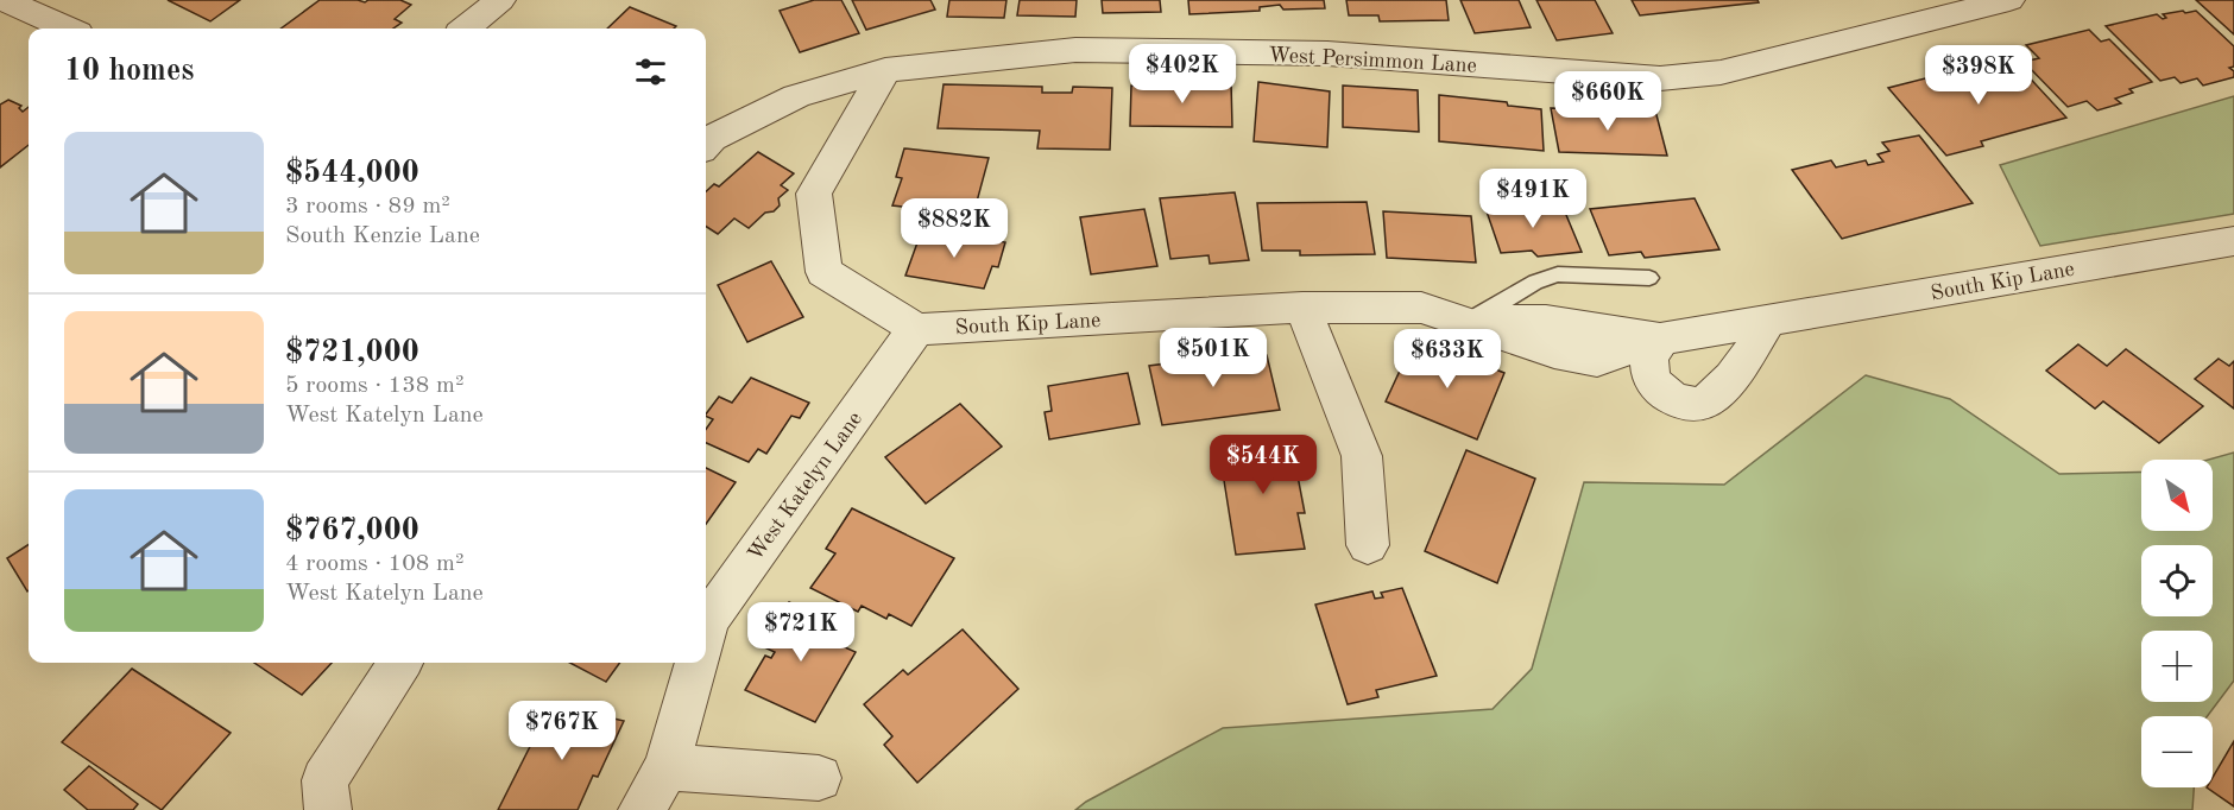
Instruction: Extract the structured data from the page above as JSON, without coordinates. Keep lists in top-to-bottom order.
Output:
{
  "streets": {
    "street": ["West Persimmon Lane", "South Kip Lane", "West Katelyn Lane"]
  },
  "crossings": [
    ["South Kip Lane", "West Katelyn Lane"]
  ],
  "north": "bottom right",
  "page": {
    "heading": "10 homes",
    "price": [
      "$402K",
      "$398K",
      "$660K",
      "$491K",
      "$882K",
      "$501K",
      "$633K",
      "$544K",
      "$721K",
      "$767K"
    ],
    "list": [
      {
        "name": "$544,000",
        "note": "3 rooms · 89 m² · South Kenzie Lane"
      },
      {
        "name": "$721,000",
        "note": "5 rooms · 138 m² · West Katelyn Lane"
      },
      {
        "name": "$767,000",
        "note": "4 rooms · 108 m² · West Katelyn Lane"
      }
    ],
    "map_buttons": ["+", "−"]
  }
}
